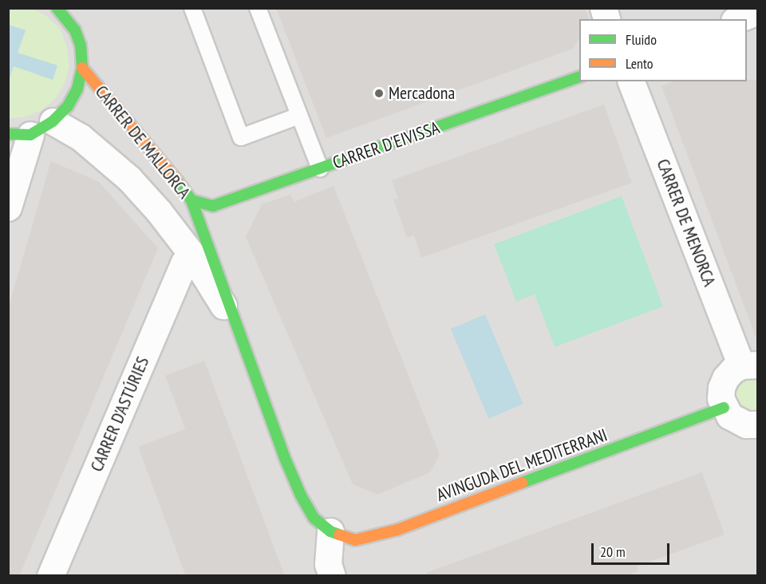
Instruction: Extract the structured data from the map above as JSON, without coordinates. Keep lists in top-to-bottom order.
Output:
{
  "streets": {
    "street": [
      "CARRER DE MALLORCA",
      "CARRER D'EIVISSA",
      "CARRER DE MENORCA",
      "CARRER D'ASTÚRIES",
      "AVINGUDA DEL MEDITERRANI"
    ]
  },
  "crossings": [
    ["CARRER DE MALLORCA", "CARRER D'EIVISSA"],
    ["CARRER DE MALLORCA", "CARRER D'ASTÚRIES"],
    ["CARRER DE MALLORCA", "AVINGUDA DEL MEDITERRANI"]
  ],
  "places": ["Mercadona"],
  "legend": ["Fluido", "Lento"],
  "scale_bar": "20 m"
}
